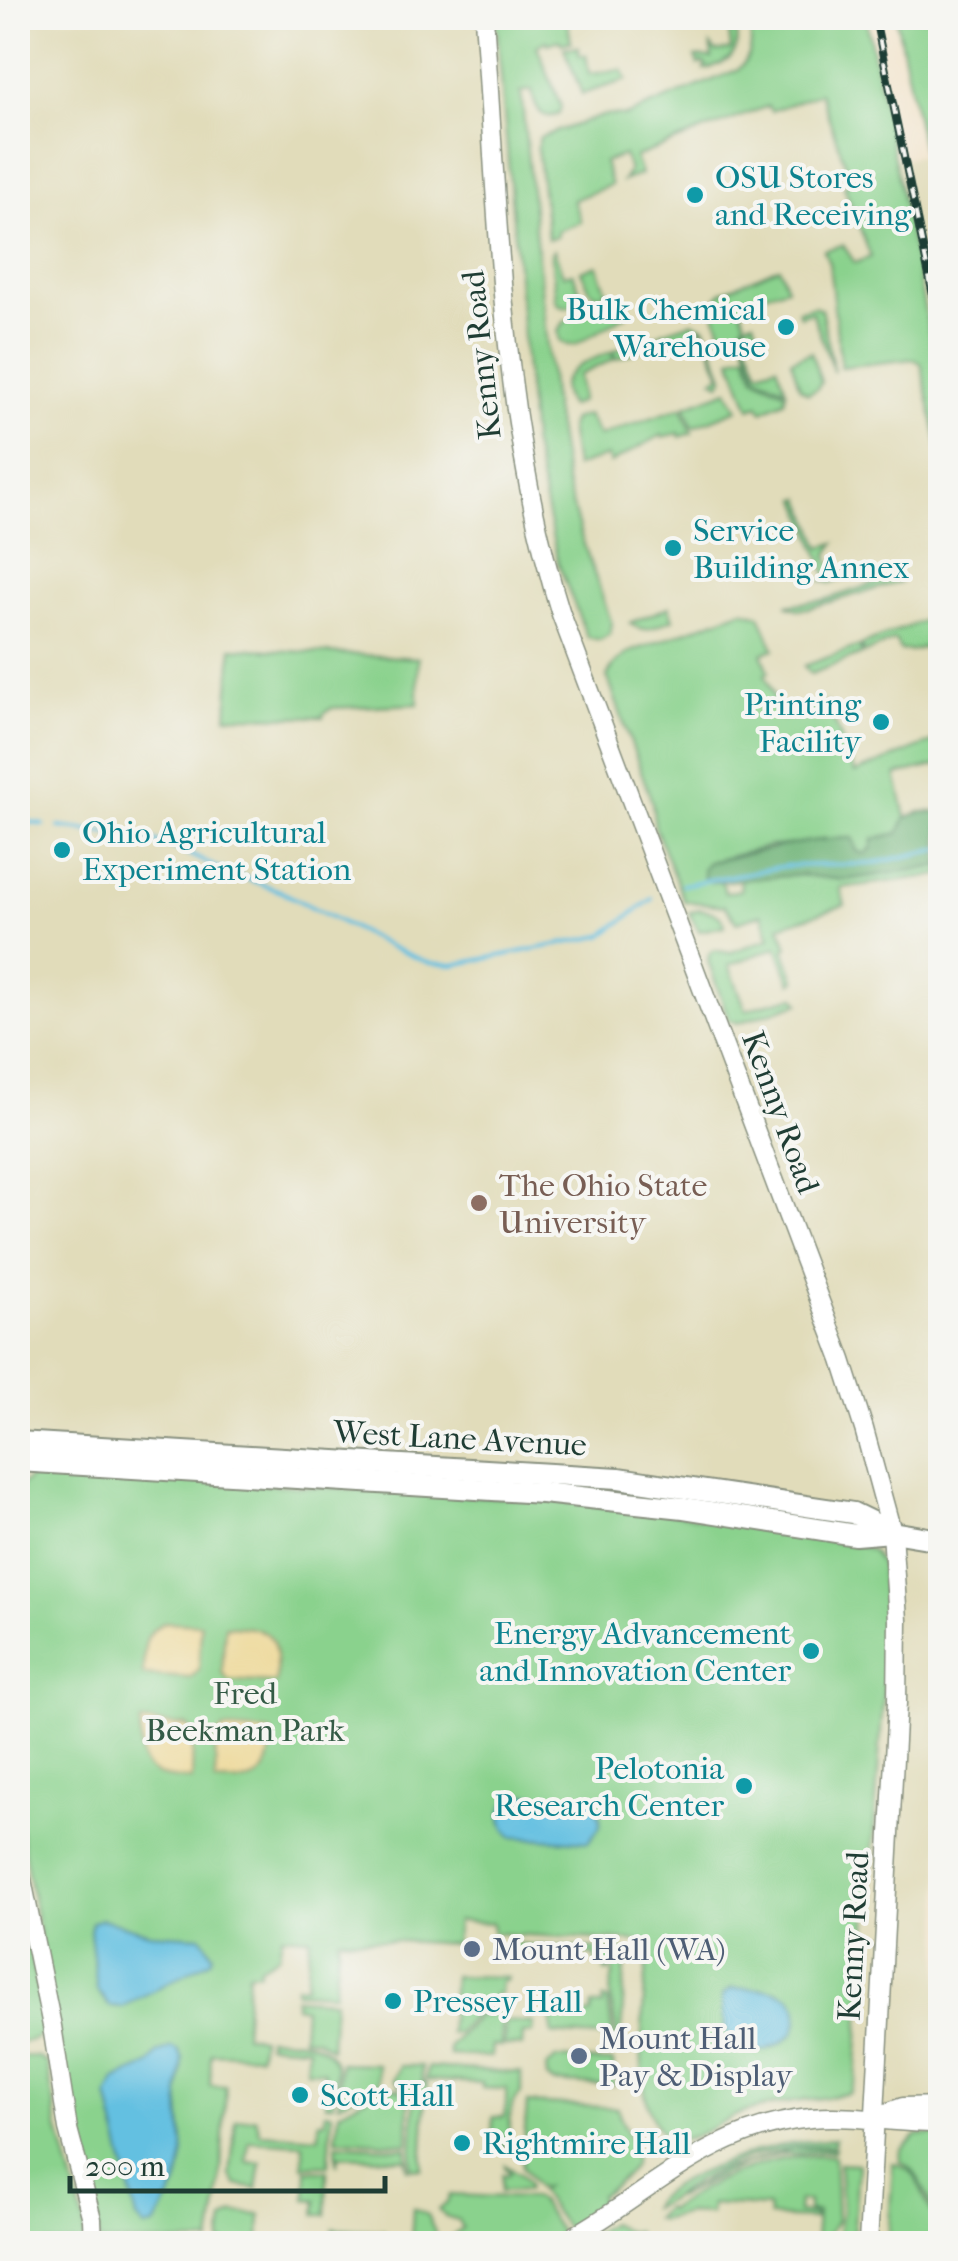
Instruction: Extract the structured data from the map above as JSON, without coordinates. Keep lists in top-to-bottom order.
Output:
{
  "streets": {
    "main road": ["West Lane Avenue"],
    "street": ["Kenny Road"]
  },
  "crossings": [
    ["Kenny Road", "West Lane Avenue"]
  ],
  "parks": ["Fred Beekman Park"],
  "places": [
    "OSU Stores and Receiving",
    "Bulk Chemical Warehouse",
    "Service Building Annex",
    "Printing Facility",
    "Ohio Agricultural Experiment Station",
    "The Ohio State University",
    "Energy Advancement and Innovation Center",
    "Pelotonia Research Center",
    "Mount Hall (WA)",
    "Pressey Hall",
    "Mount Hall Pay & Display",
    "Scott Hall",
    "Rightmire Hall"
  ],
  "scale_bar": "200 m"
}
